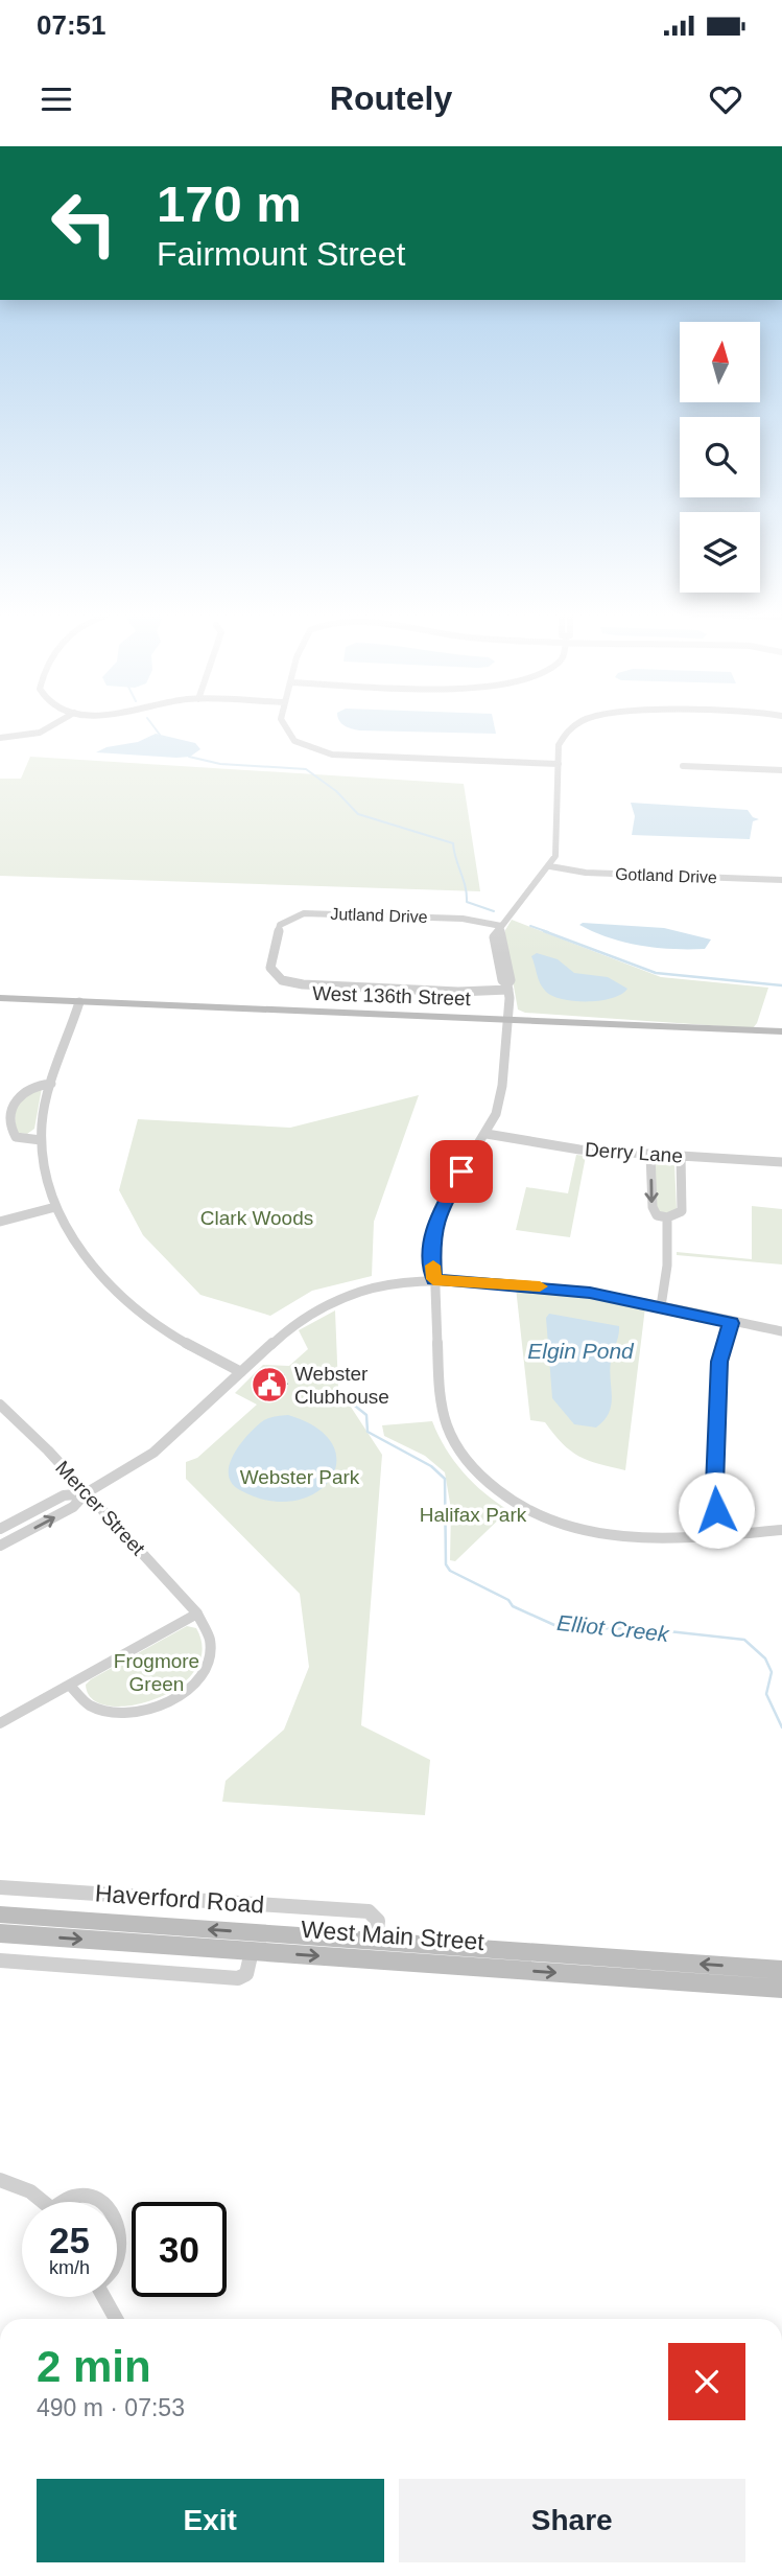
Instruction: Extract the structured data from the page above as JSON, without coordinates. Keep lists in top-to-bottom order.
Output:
{
  "streets": {
    "street": [
      "Gotland Drive",
      "Jutland Drive",
      "West 136th Street",
      "Derry Lane",
      "Mercer Street",
      "Haverford Road",
      "West Main Street"
    ]
  },
  "crossings": [
    ["Haverford Road", "West Main Street"]
  ],
  "water": ["Elgin Pond", "Elliot Creek"],
  "parks": [
    "Clark Woods",
    "Webster Park",
    "Halifax Park",
    "Frogmore Green"
  ],
  "places": {
    "public building": ["Webster Clubhouse"]
  },
  "north": "top",
  "page": {
    "status": "07:51",
    "header": "Routely",
    "turn": ["170 m", "Fairmount Street"],
    "speed": "25 km/h",
    "limit": "30",
    "heading": ["2 min", "490 m · 07:53"],
    "buttons": ["Exit", "Share"]
  }
}
